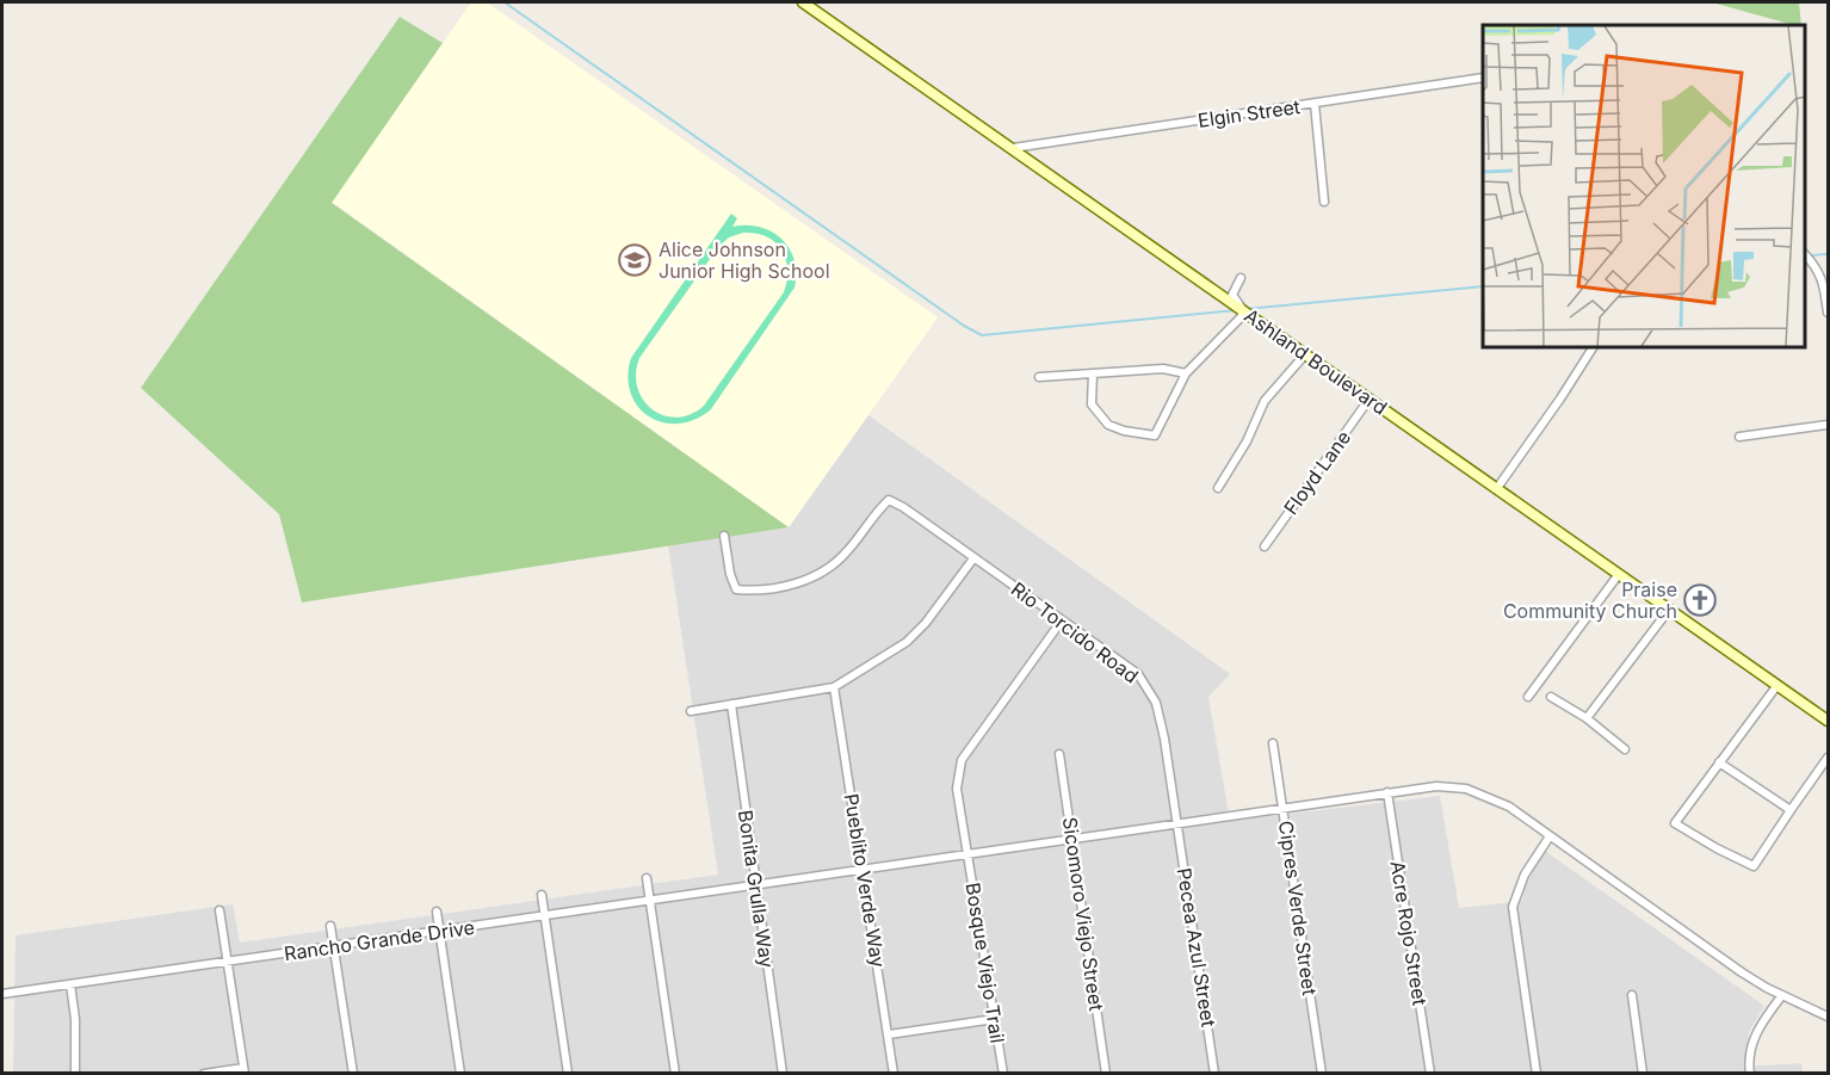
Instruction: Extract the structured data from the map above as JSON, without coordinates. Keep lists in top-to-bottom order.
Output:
{
  "streets": {
    "street": [
      "Elgin Street",
      "Ashland Boulevard",
      "Floyd Lane",
      "Rio Torcido Road",
      "Pueblito Verde Way",
      "Bonita Grulla Way",
      "Cipres Verde Street",
      "Sicomoro Viejo Street",
      "Acre Rojo Street",
      "Rancho Grande Drive",
      "Pecea Azul Street",
      "Bosque Viejo Trail"
    ]
  },
  "crossings": [
    ["Elgin Street", "Ashland Boulevard"],
    ["Ashland Boulevard", "Floyd Lane"],
    ["Rio Torcido Road", "Rancho Grande Drive"],
    ["Rio Torcido Road", "Pecea Azul Street"],
    ["Rio Torcido Road", "Bosque Viejo Trail"],
    ["Pueblito Verde Way", "Rancho Grande Drive"],
    ["Bonita Grulla Way", "Rancho Grande Drive"],
    ["Cipres Verde Street", "Rancho Grande Drive"],
    ["Sicomoro Viejo Street", "Rancho Grande Drive"],
    ["Acre Rojo Street", "Rancho Grande Drive"],
    ["Rancho Grande Drive", "Pecea Azul Street"],
    ["Rancho Grande Drive", "Bosque Viejo Trail"]
  ],
  "places": {
    "school or university": ["Alice Johnson Junior High School"],
    "church": ["Praise Community Church"]
  }
}
